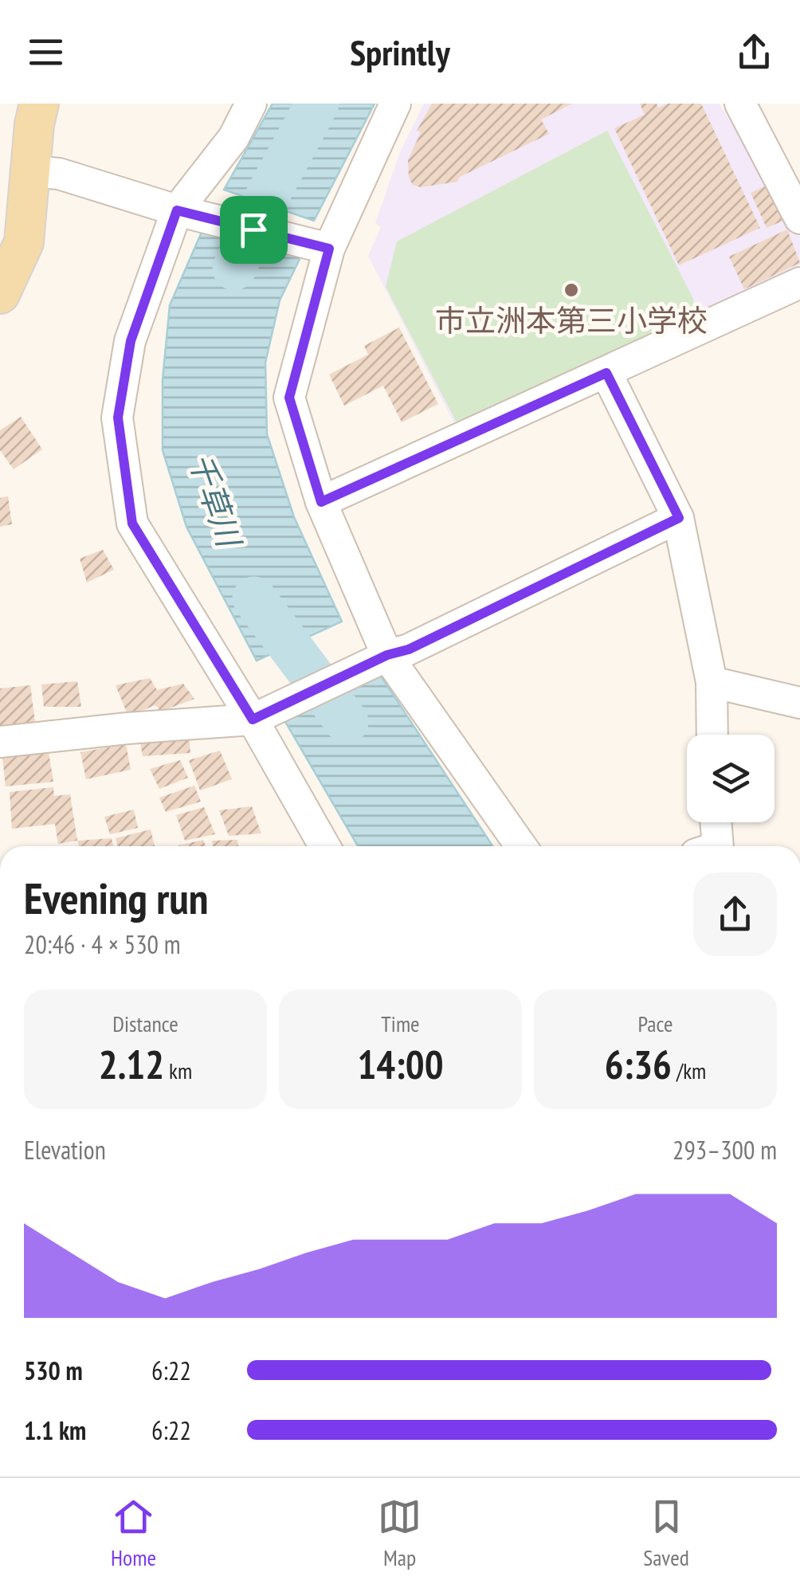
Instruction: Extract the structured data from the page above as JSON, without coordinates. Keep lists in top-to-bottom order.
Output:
{
  "water": ["千草川"],
  "places": ["市立洲本第三小学校"],
  "page": {
    "header": "Sprintly",
    "heading": ["Evening run", "20:46 · 4 × 530 m"],
    "stats": [
      ["Distance", "2.12 km"],
      ["Time", "14:00"],
      ["Pace", "6:36 /km"]
    ],
    "chart": ["Elevation", "293–300 m"],
    "list": [
      {
        "name": "530 m",
        "note": "6:22"
      },
      {
        "name": "1.1 km",
        "note": "6:22"
      }
    ],
    "tabs": ["Home", "Map", "Saved"]
  }
}
